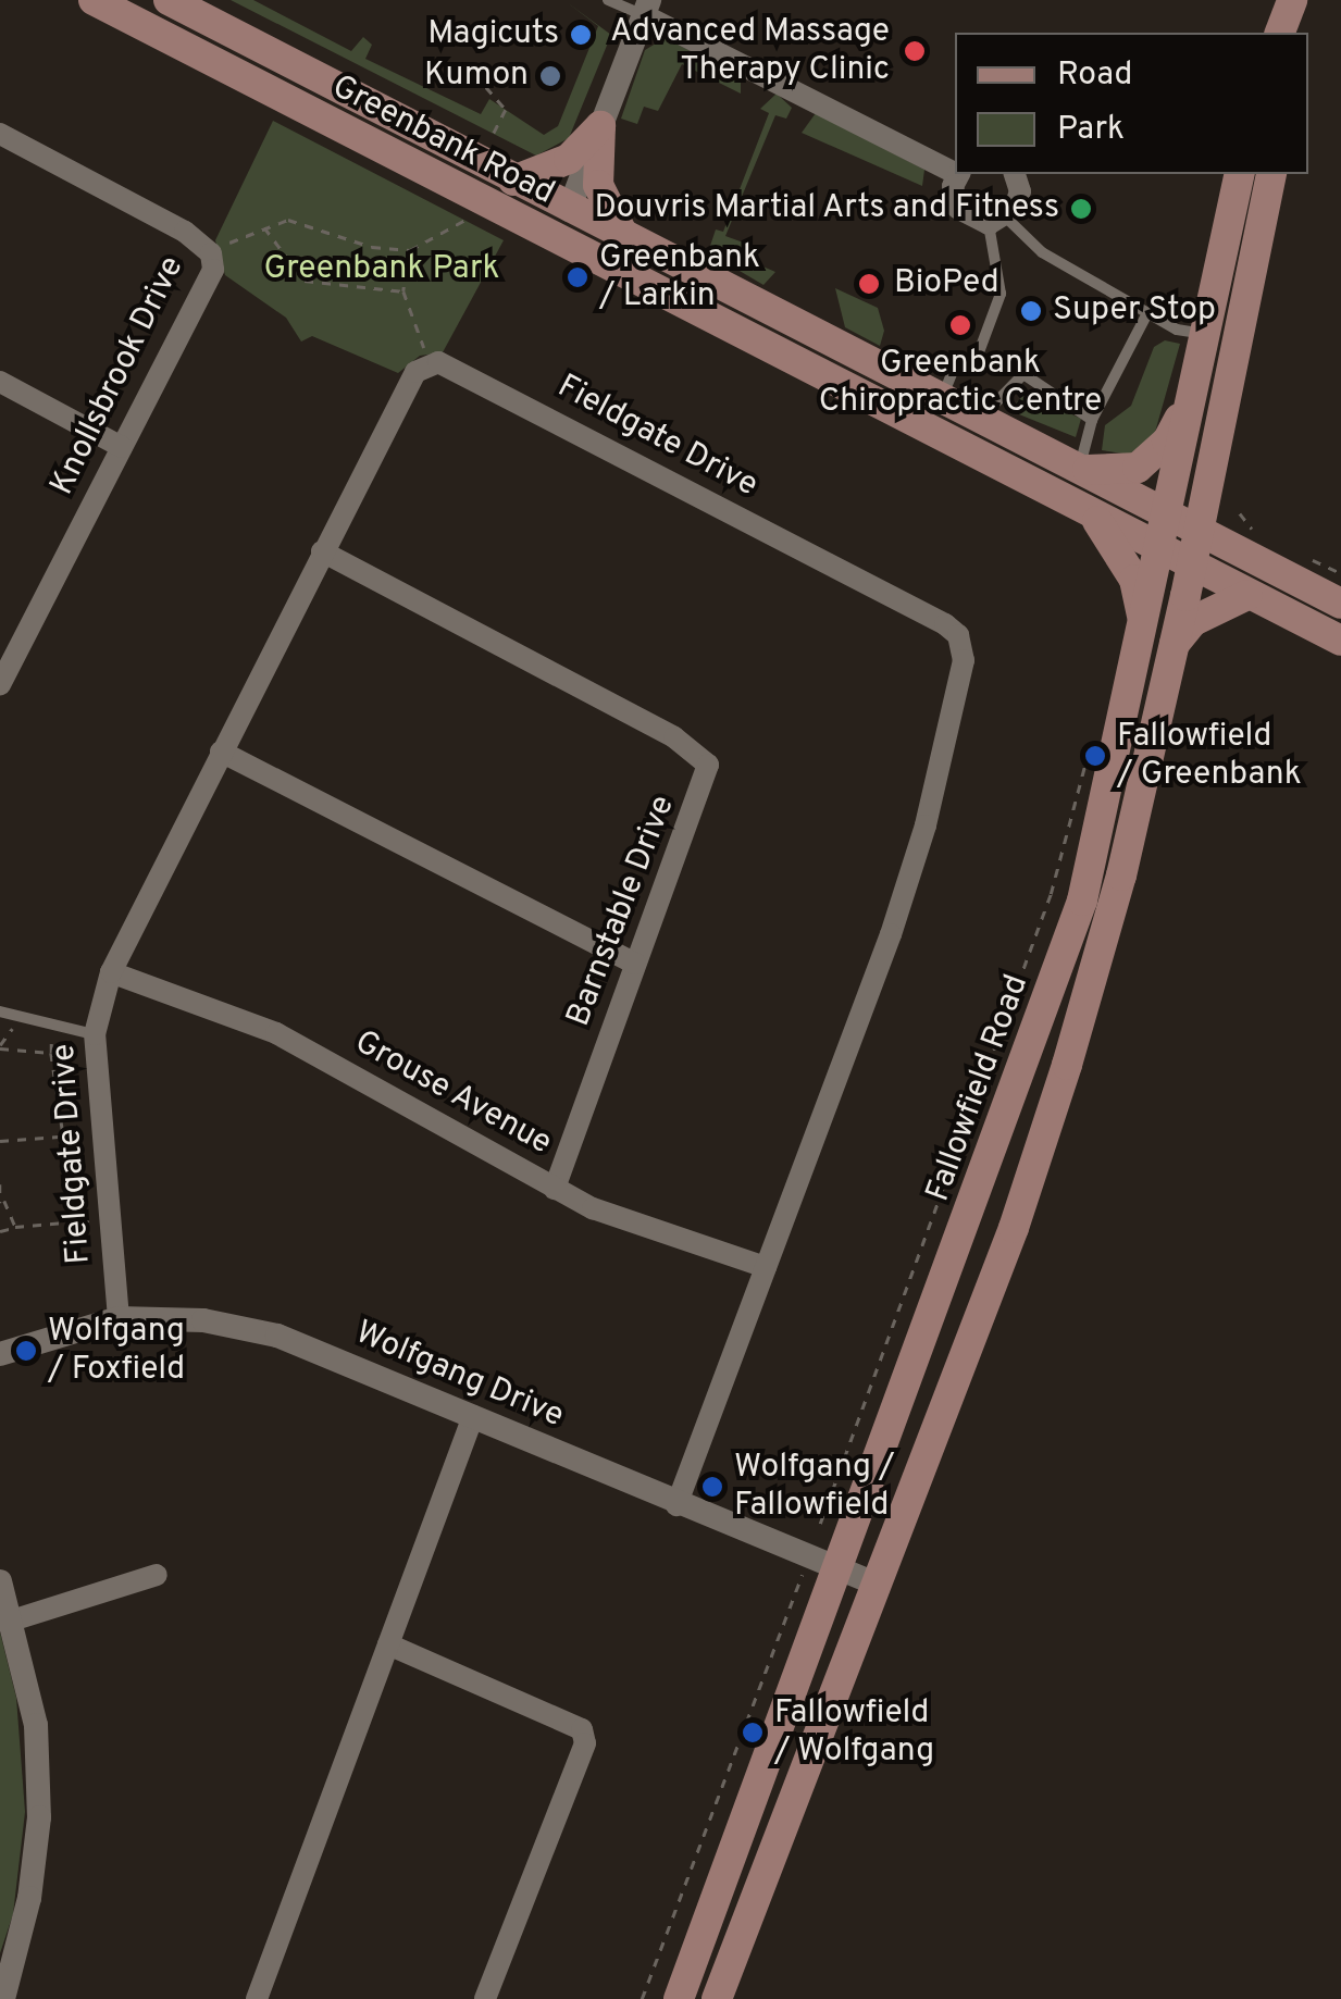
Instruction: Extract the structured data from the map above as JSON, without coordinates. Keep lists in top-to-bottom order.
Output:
{
  "streets": {
    "main road": ["Greenbank Road", "Fallowfield Road"],
    "street": [
      "Knollsbrook Drive",
      "Fieldgate Drive",
      "Barnstable Drive",
      "Grouse Avenue",
      "Wolfgang Drive"
    ]
  },
  "crossings": [
    ["Greenbank Road", "Fallowfield Road"],
    ["Fieldgate Drive", "Barnstable Drive"],
    ["Fieldgate Drive", "Grouse Avenue"],
    ["Fieldgate Drive", "Wolfgang Drive"],
    ["Barnstable Drive", "Grouse Avenue"],
    ["Fallowfield Road", "Wolfgang Drive"]
  ],
  "parks": ["Greenbank Park"],
  "places": [
    "Magicuts",
    "Advanced Massage Therapy Clinic",
    "Kumon",
    "Douvris Martial Arts and Fitness",
    "Greenbank / Larkin",
    "BioPed",
    "Super Stop",
    "Greenbank Chiropractic Centre",
    "Fallowfield / Greenbank",
    "Wolfgang / Foxfield",
    "Wolfgang / Fallowfield",
    "Fallowfield / Wolfgang"
  ],
  "legend": ["Road", "Park"]
}
